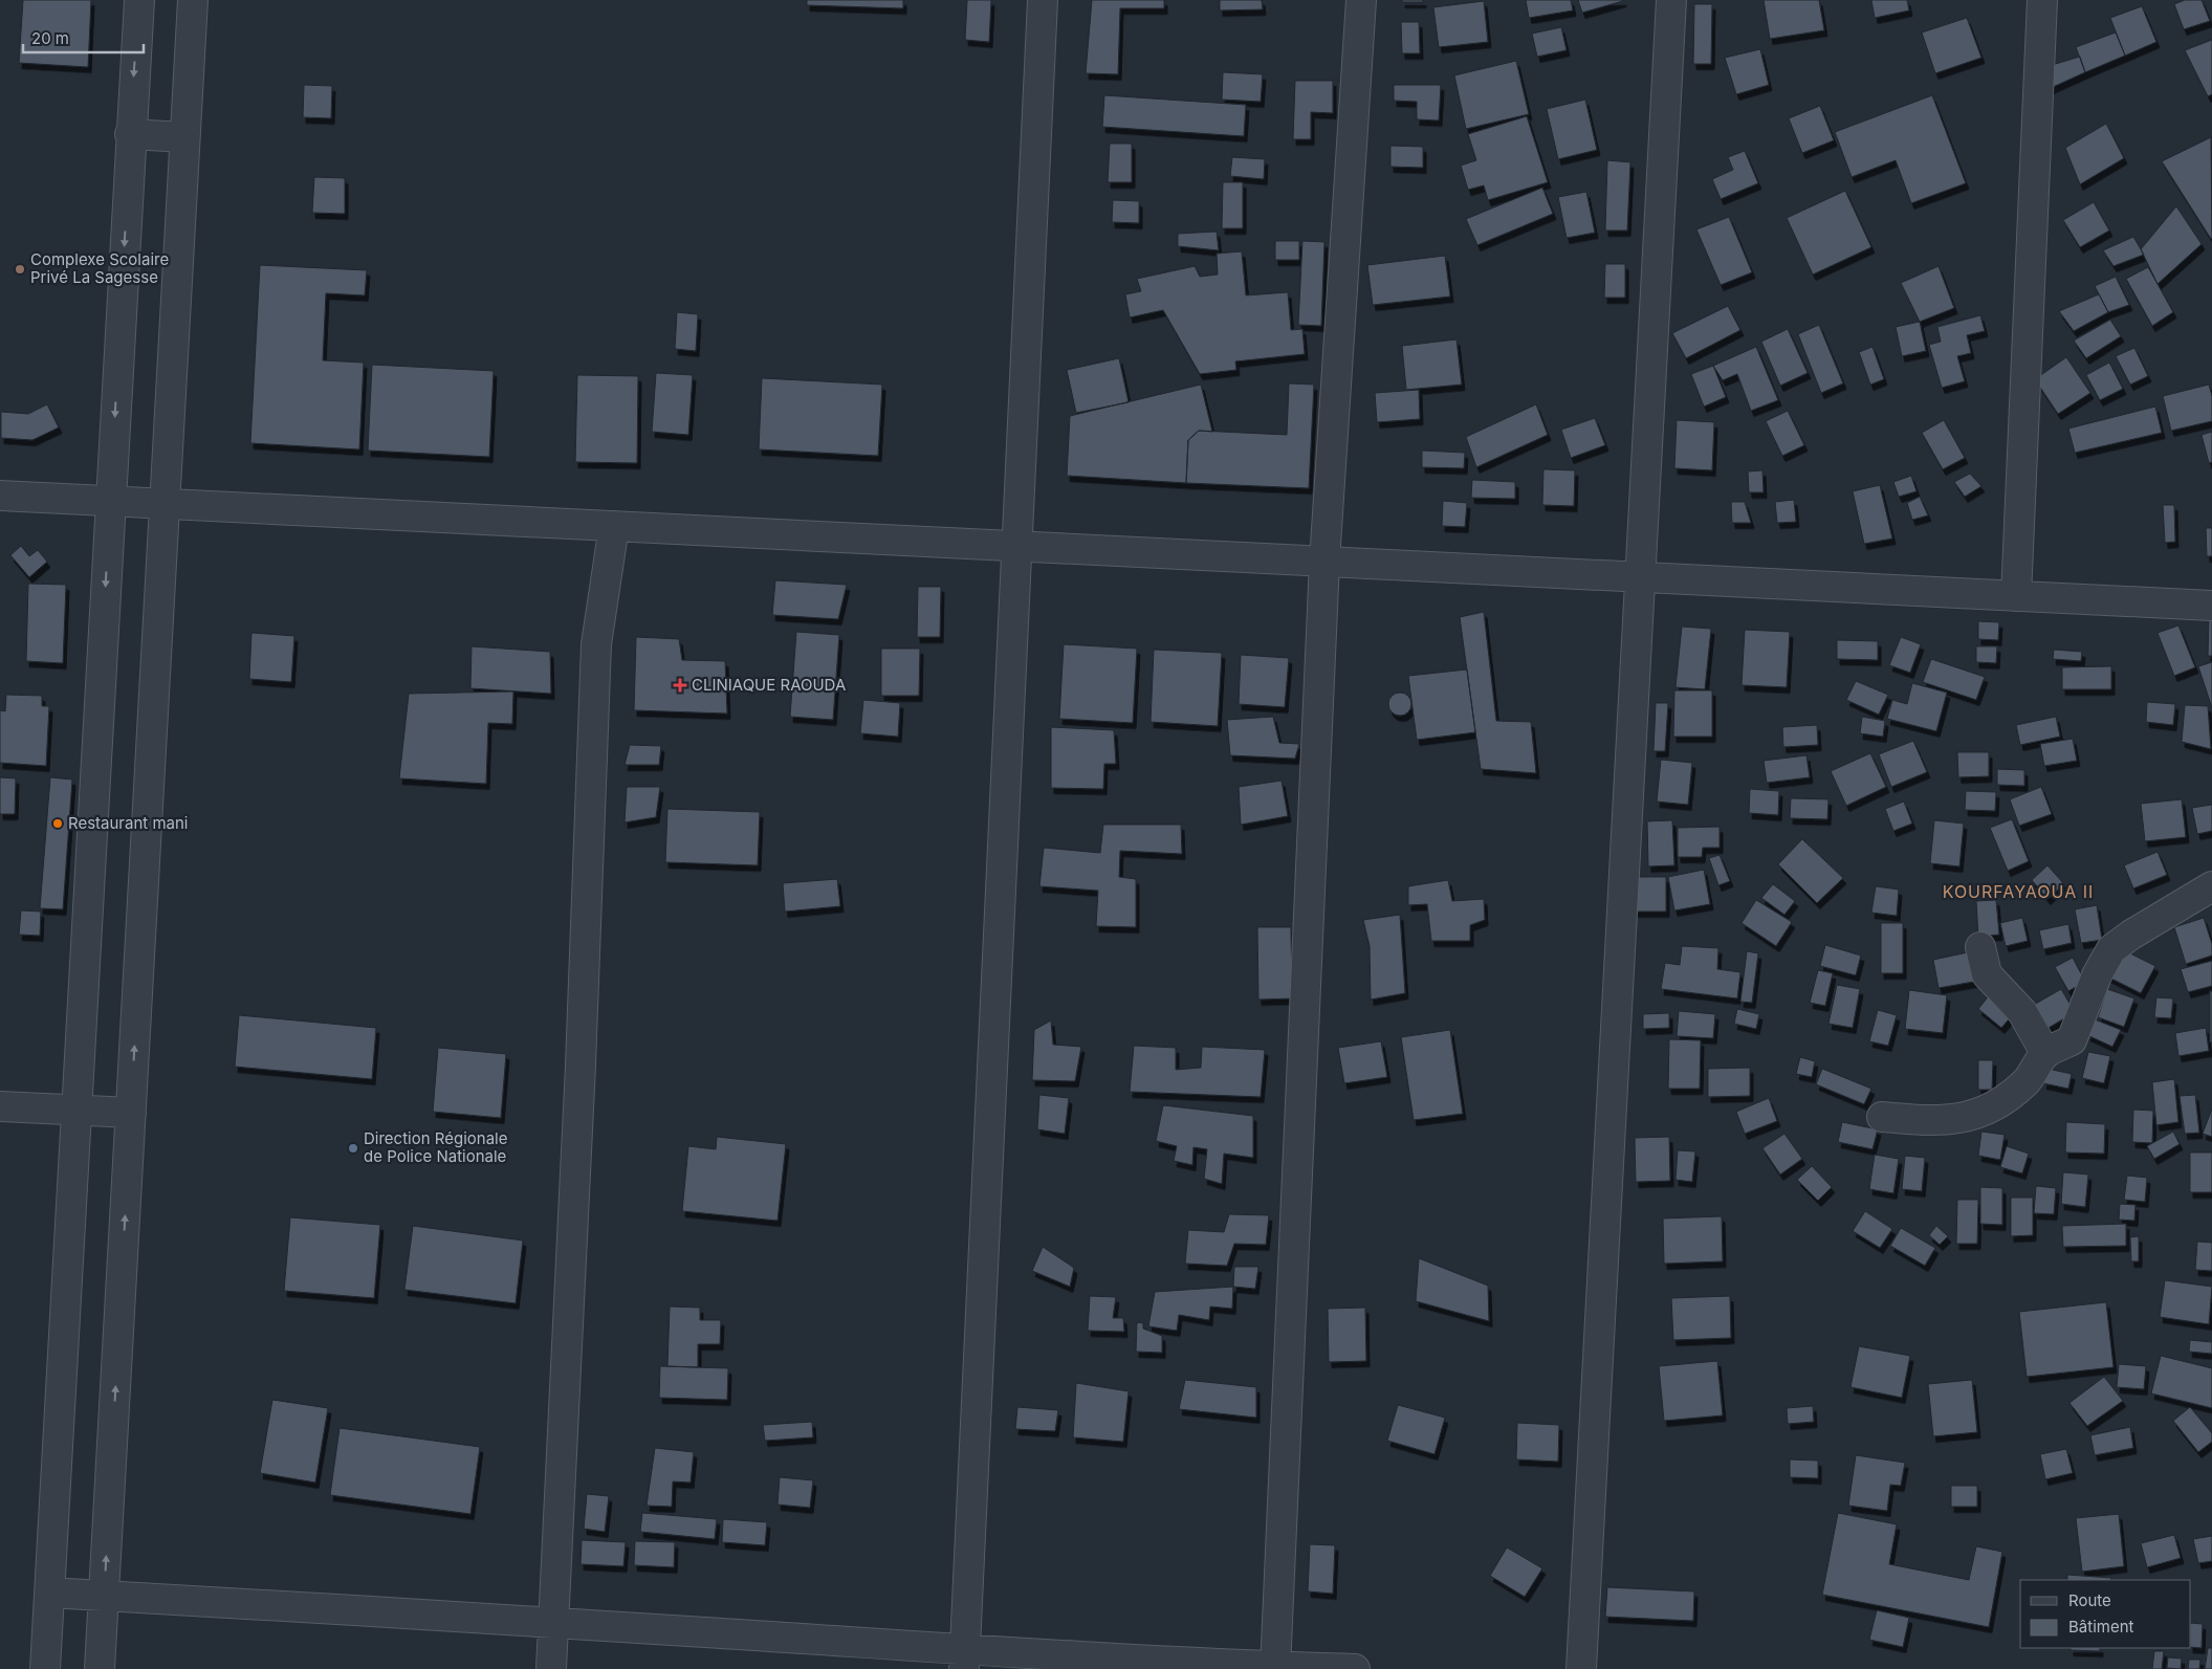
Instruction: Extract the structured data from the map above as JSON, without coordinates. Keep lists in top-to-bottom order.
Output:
{
  "districts": ["KOURFAYAOUA II"],
  "places": {
    "other": ["Complexe Scolaire Privé La Sagesse", "Restaurant mani", "Direction Régionale de Police Nationale"],
    "health": ["CLINIAQUE RAOUDA"]
  },
  "legend": ["Route", "Bâtiment"],
  "scale_bar": "20 m"
}
